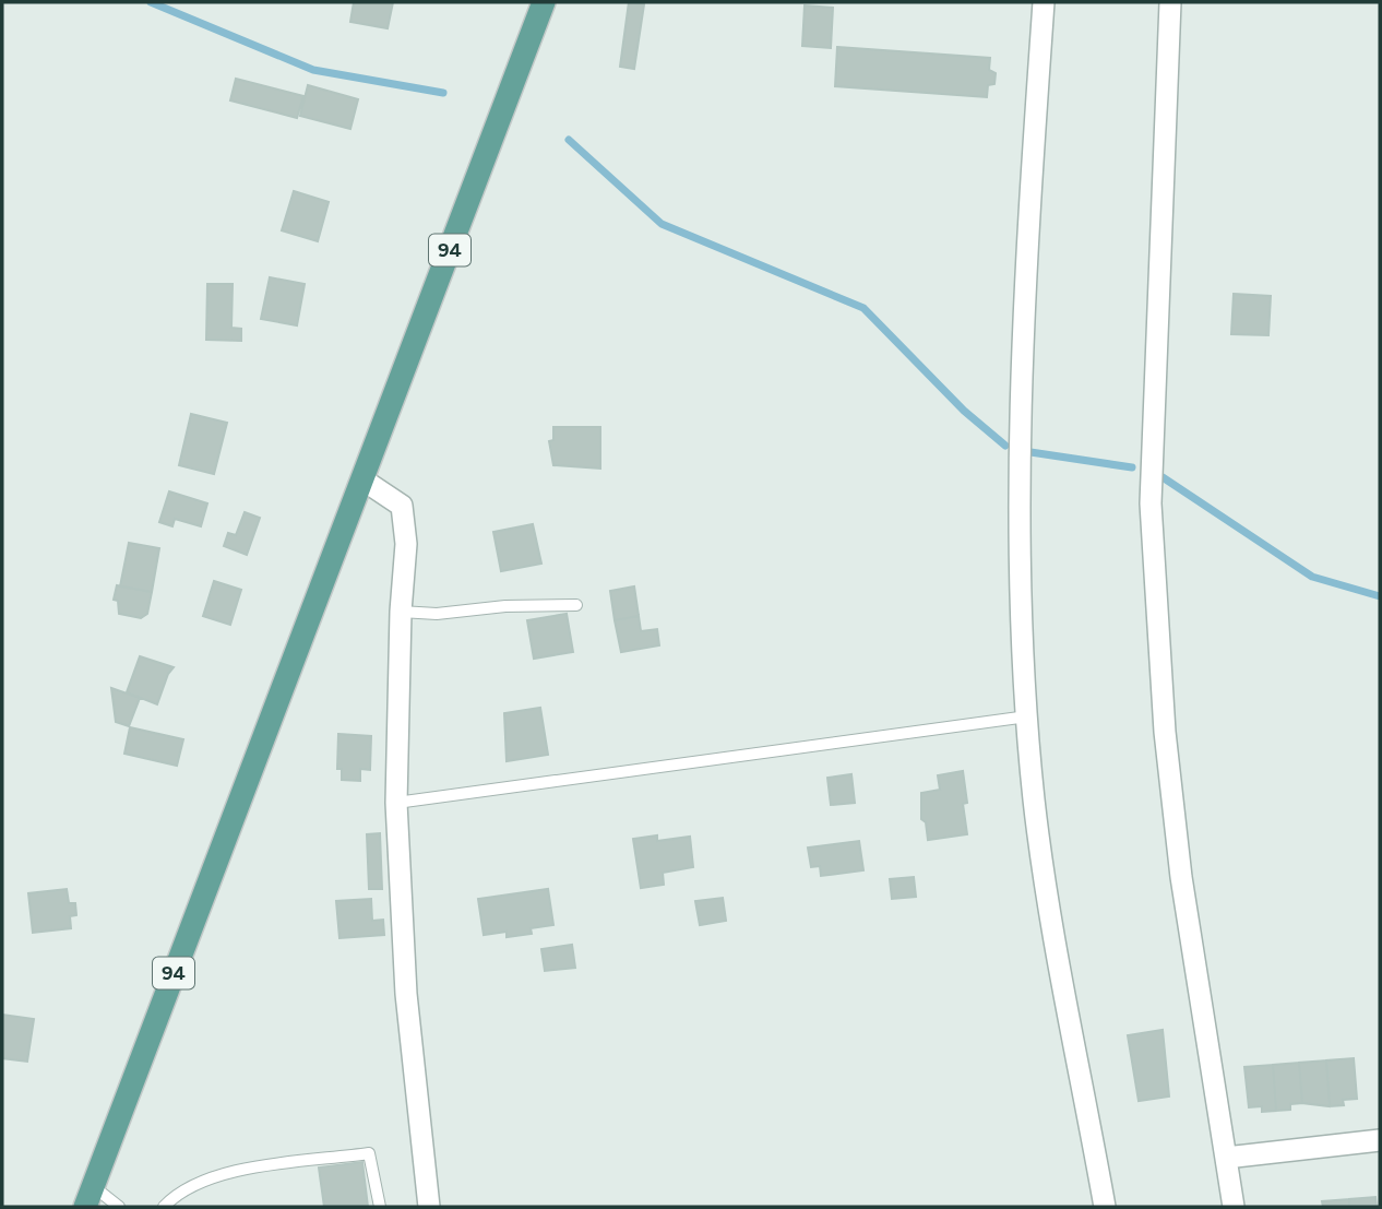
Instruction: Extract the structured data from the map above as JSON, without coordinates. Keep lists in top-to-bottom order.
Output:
{
  "streets": {
    "main road": ["94"]
  }
}
